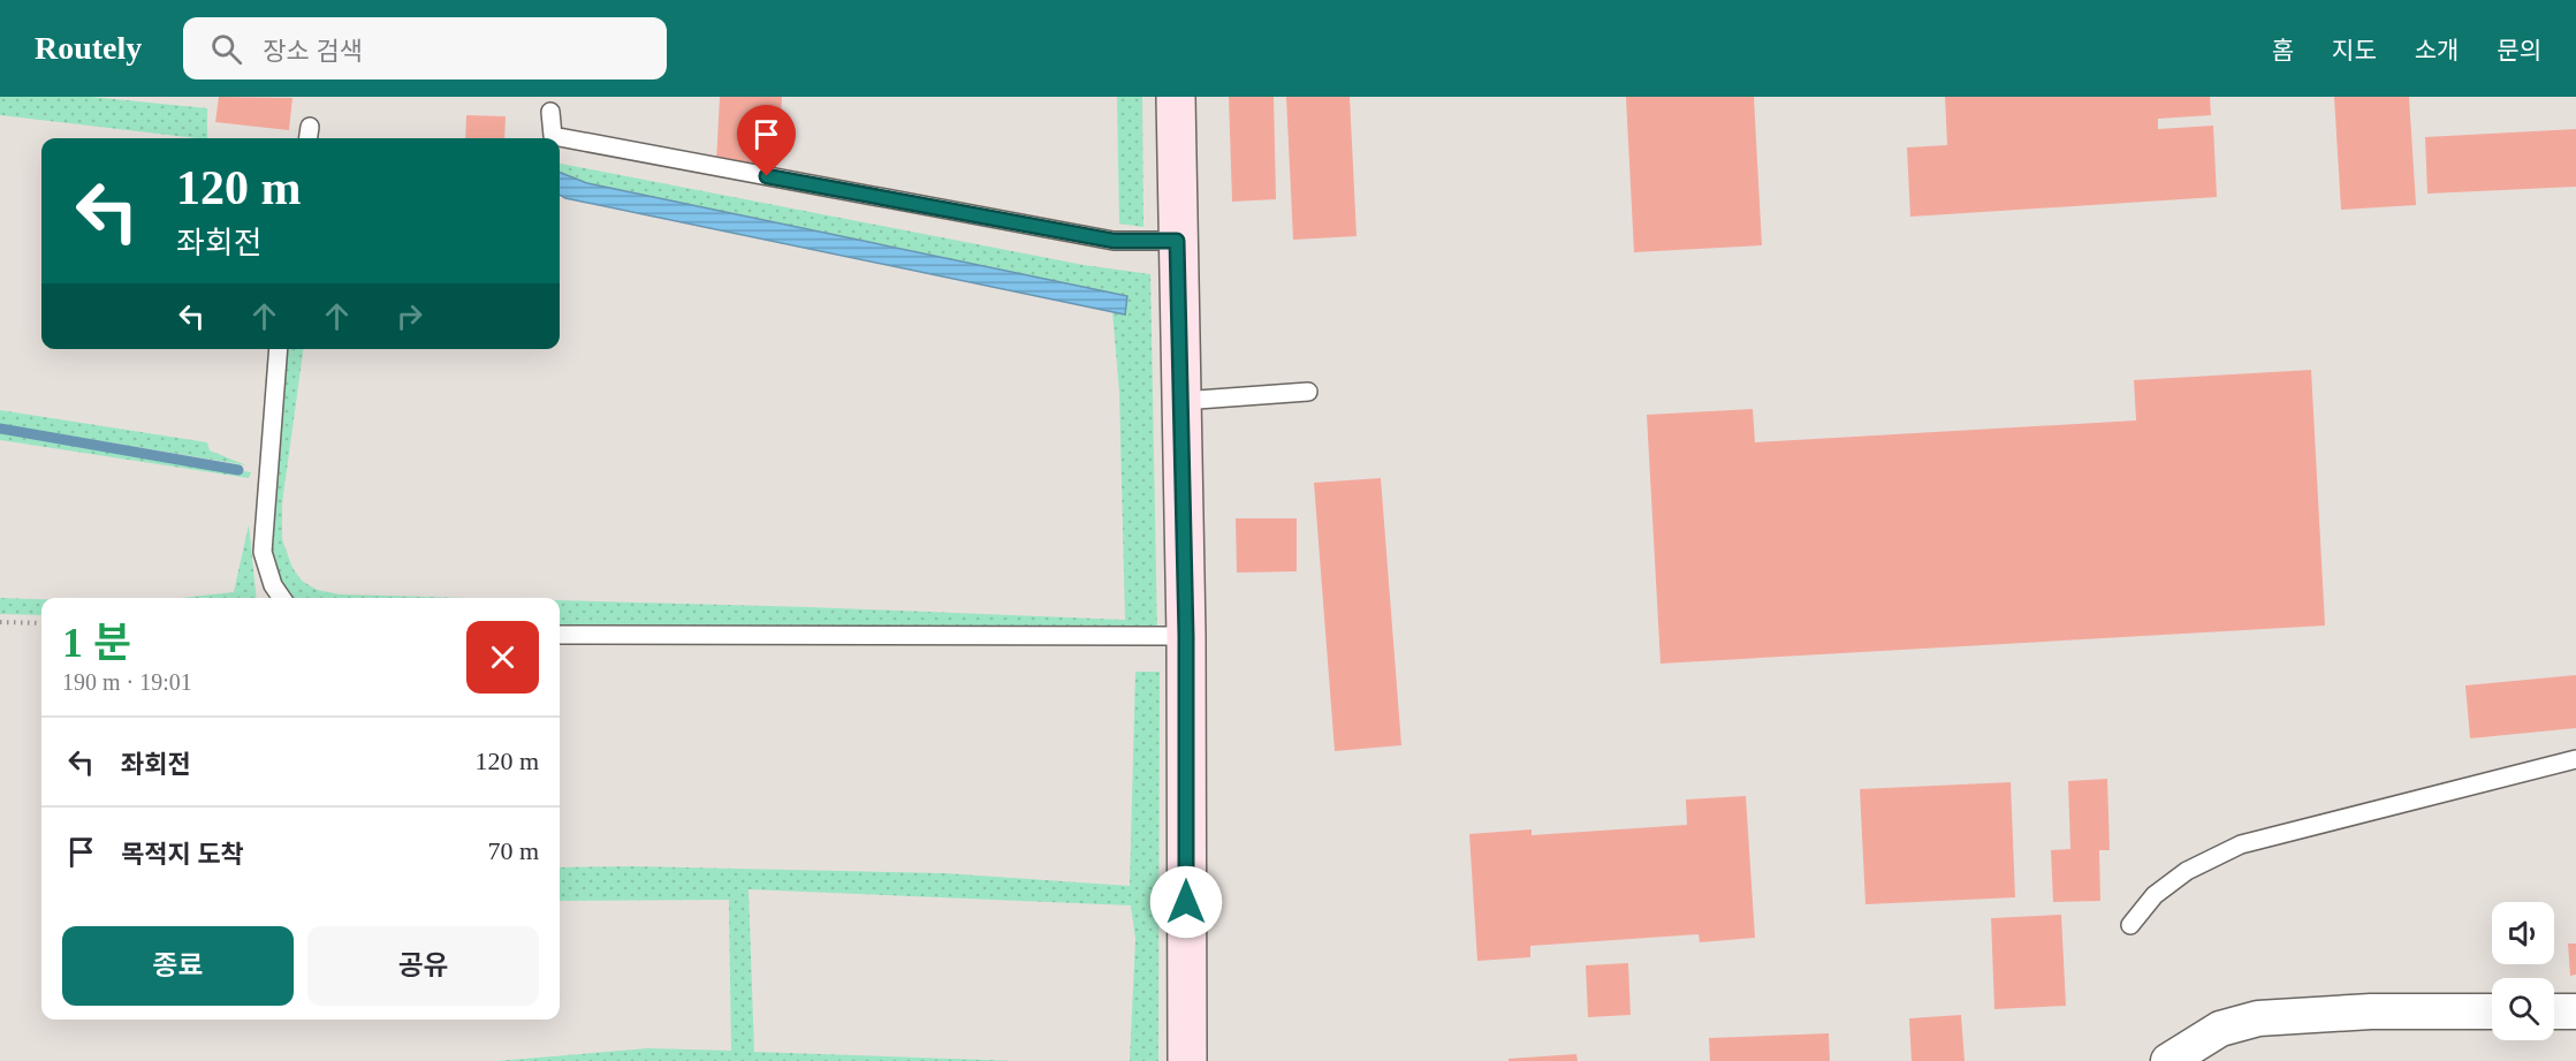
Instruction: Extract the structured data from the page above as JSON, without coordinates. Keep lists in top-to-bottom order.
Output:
{
  "page": {
    "header": "Routely",
    "search": "장소 검색",
    "nav": [
      "홈",
      "지도",
      "소개",
      "문의"
    ],
    "turn": ["120 m", "좌회전"],
    "heading": ["1 분", "190 m · 19:01"],
    "list": [
      {
        "name": "좌회전",
        "value": "120 m"
      },
      {
        "name": "목적지 도착",
        "value": "70 m"
      }
    ],
    "buttons": ["종료", "공유"]
  }
}
